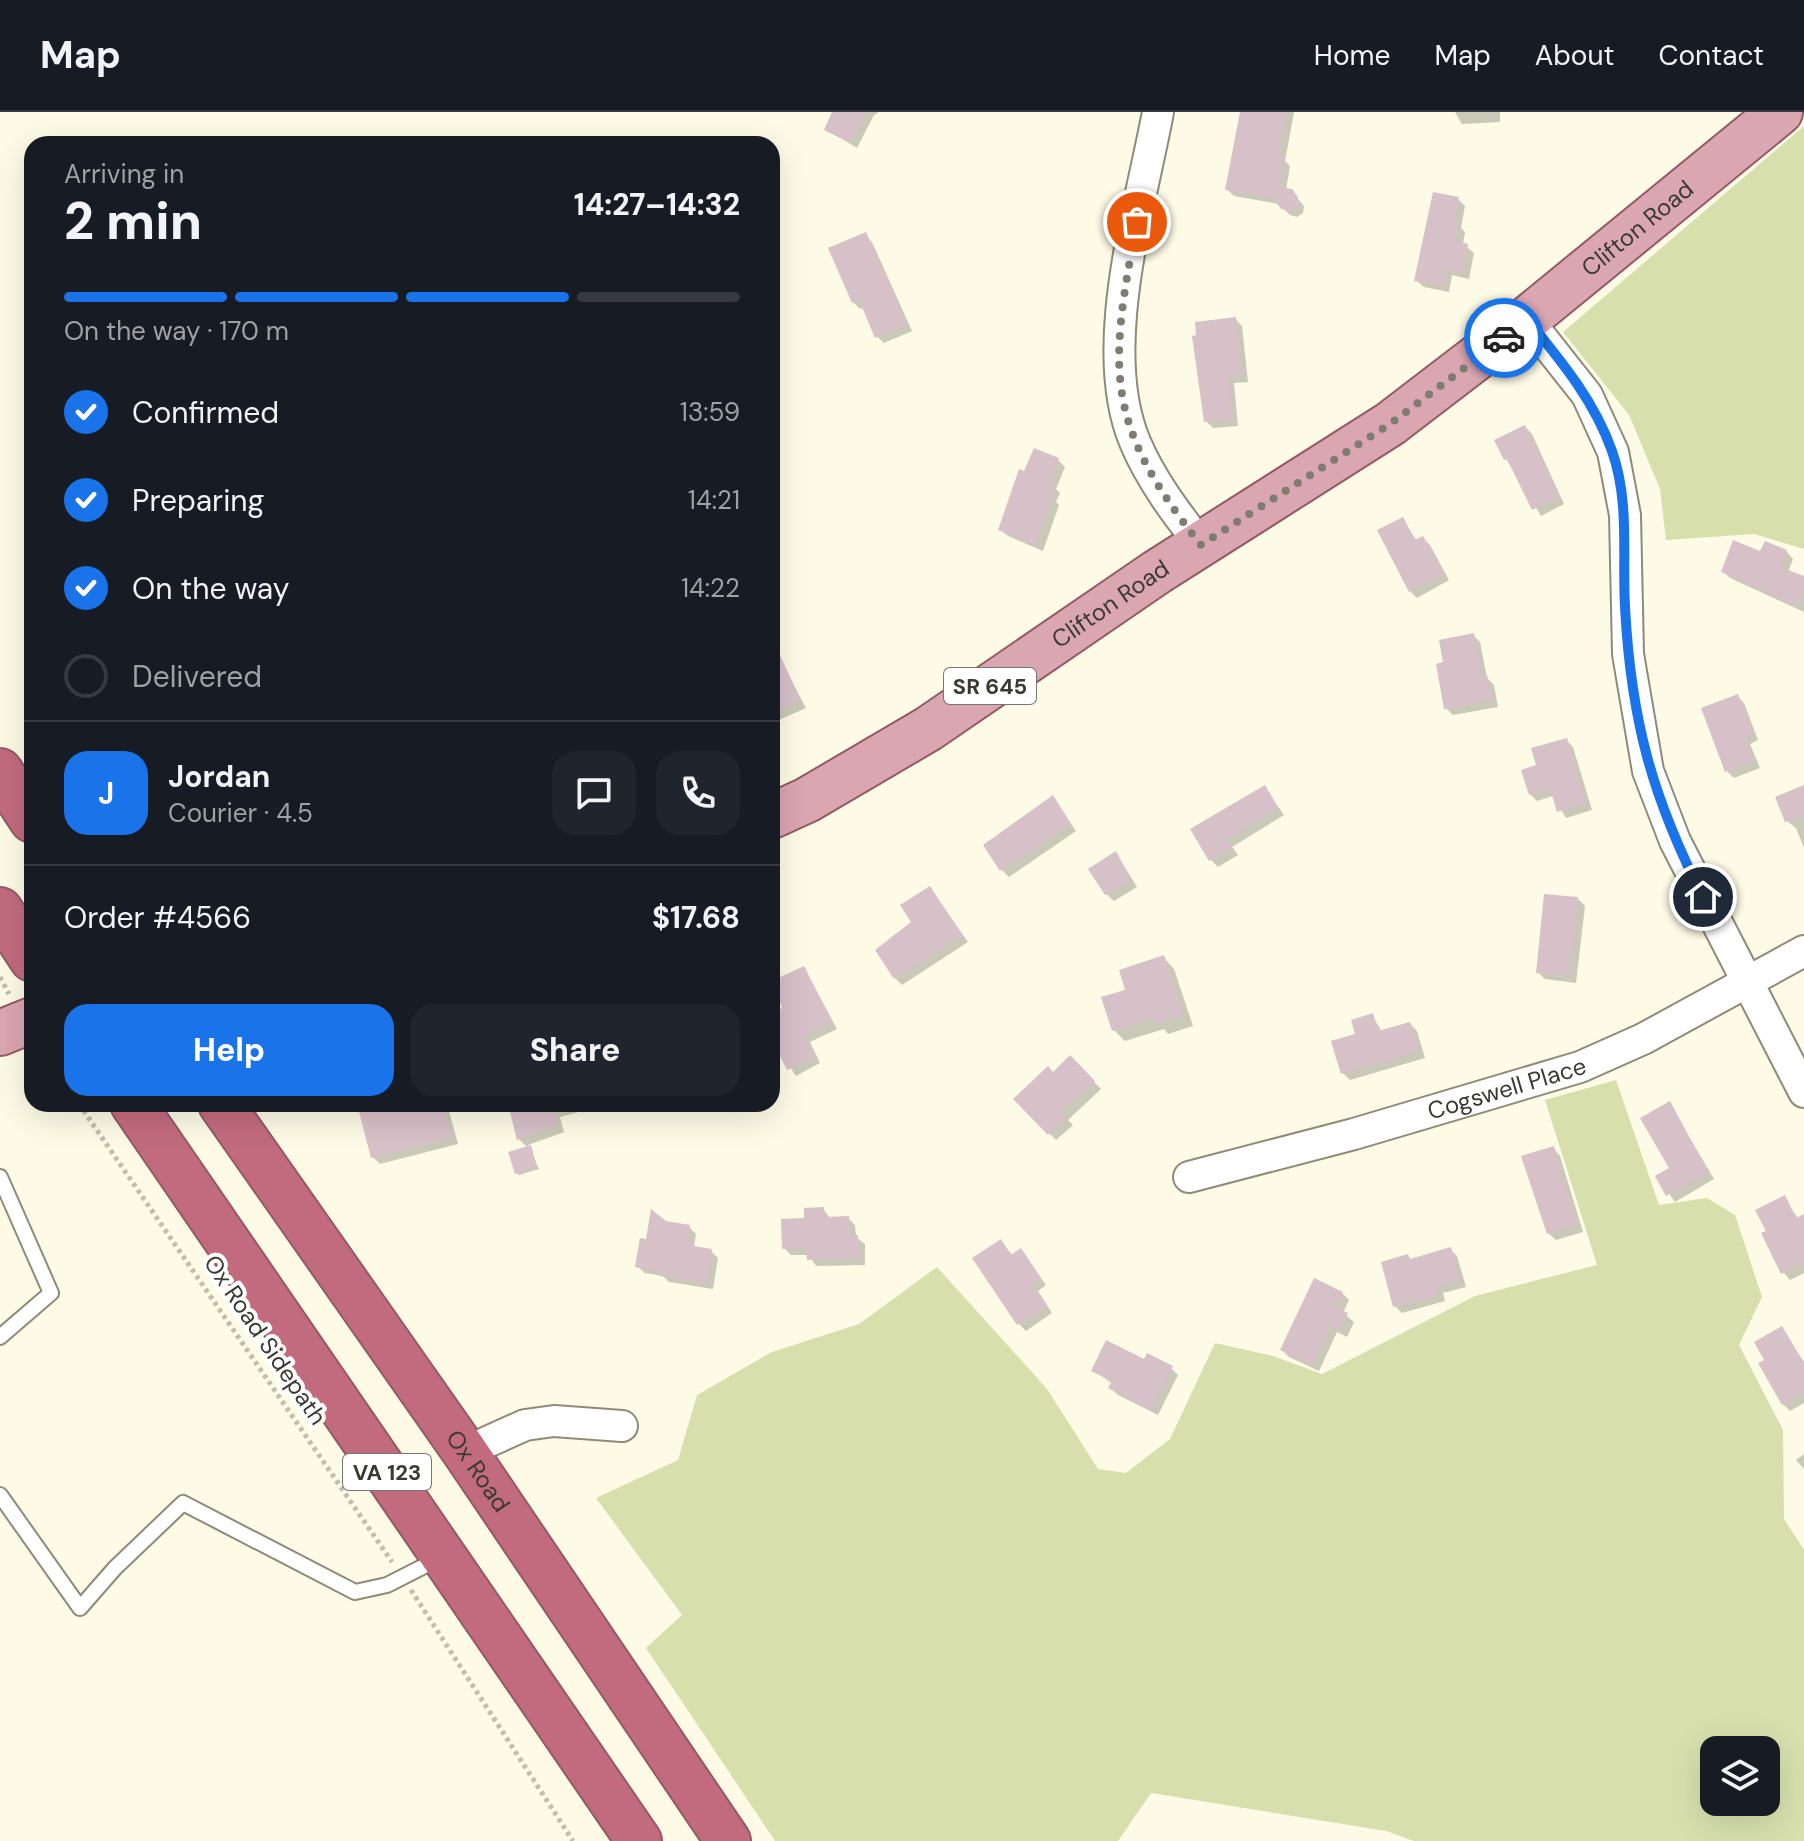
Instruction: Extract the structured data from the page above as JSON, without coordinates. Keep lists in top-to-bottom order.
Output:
{
  "streets": {
    "highway": ["Ox Road", "VA 123"],
    "main road": ["Clifton Road", "SR 645"],
    "street": ["Cogswell Place"],
    "path": ["Ox Road Sidepath"]
  },
  "page": {
    "header": "Map",
    "nav": [
      "Home",
      "Map",
      "About",
      "Contact"
    ],
    "heading": ["2 min", "Arriving in", "14:27–14:32"],
    "panel": [
      "Jordan",
      "Courier · 4.5",
      "Order #4566",
      "$17.68"
    ],
    "bar": "On the way · 170 m",
    "list": [
      ["Confirmed", "13:59"],
      ["Preparing", "14:21"],
      ["On the way", "14:22"],
      "Delivered"
    ],
    "round": "J",
    "buttons": ["Help", "Share"]
  }
}
